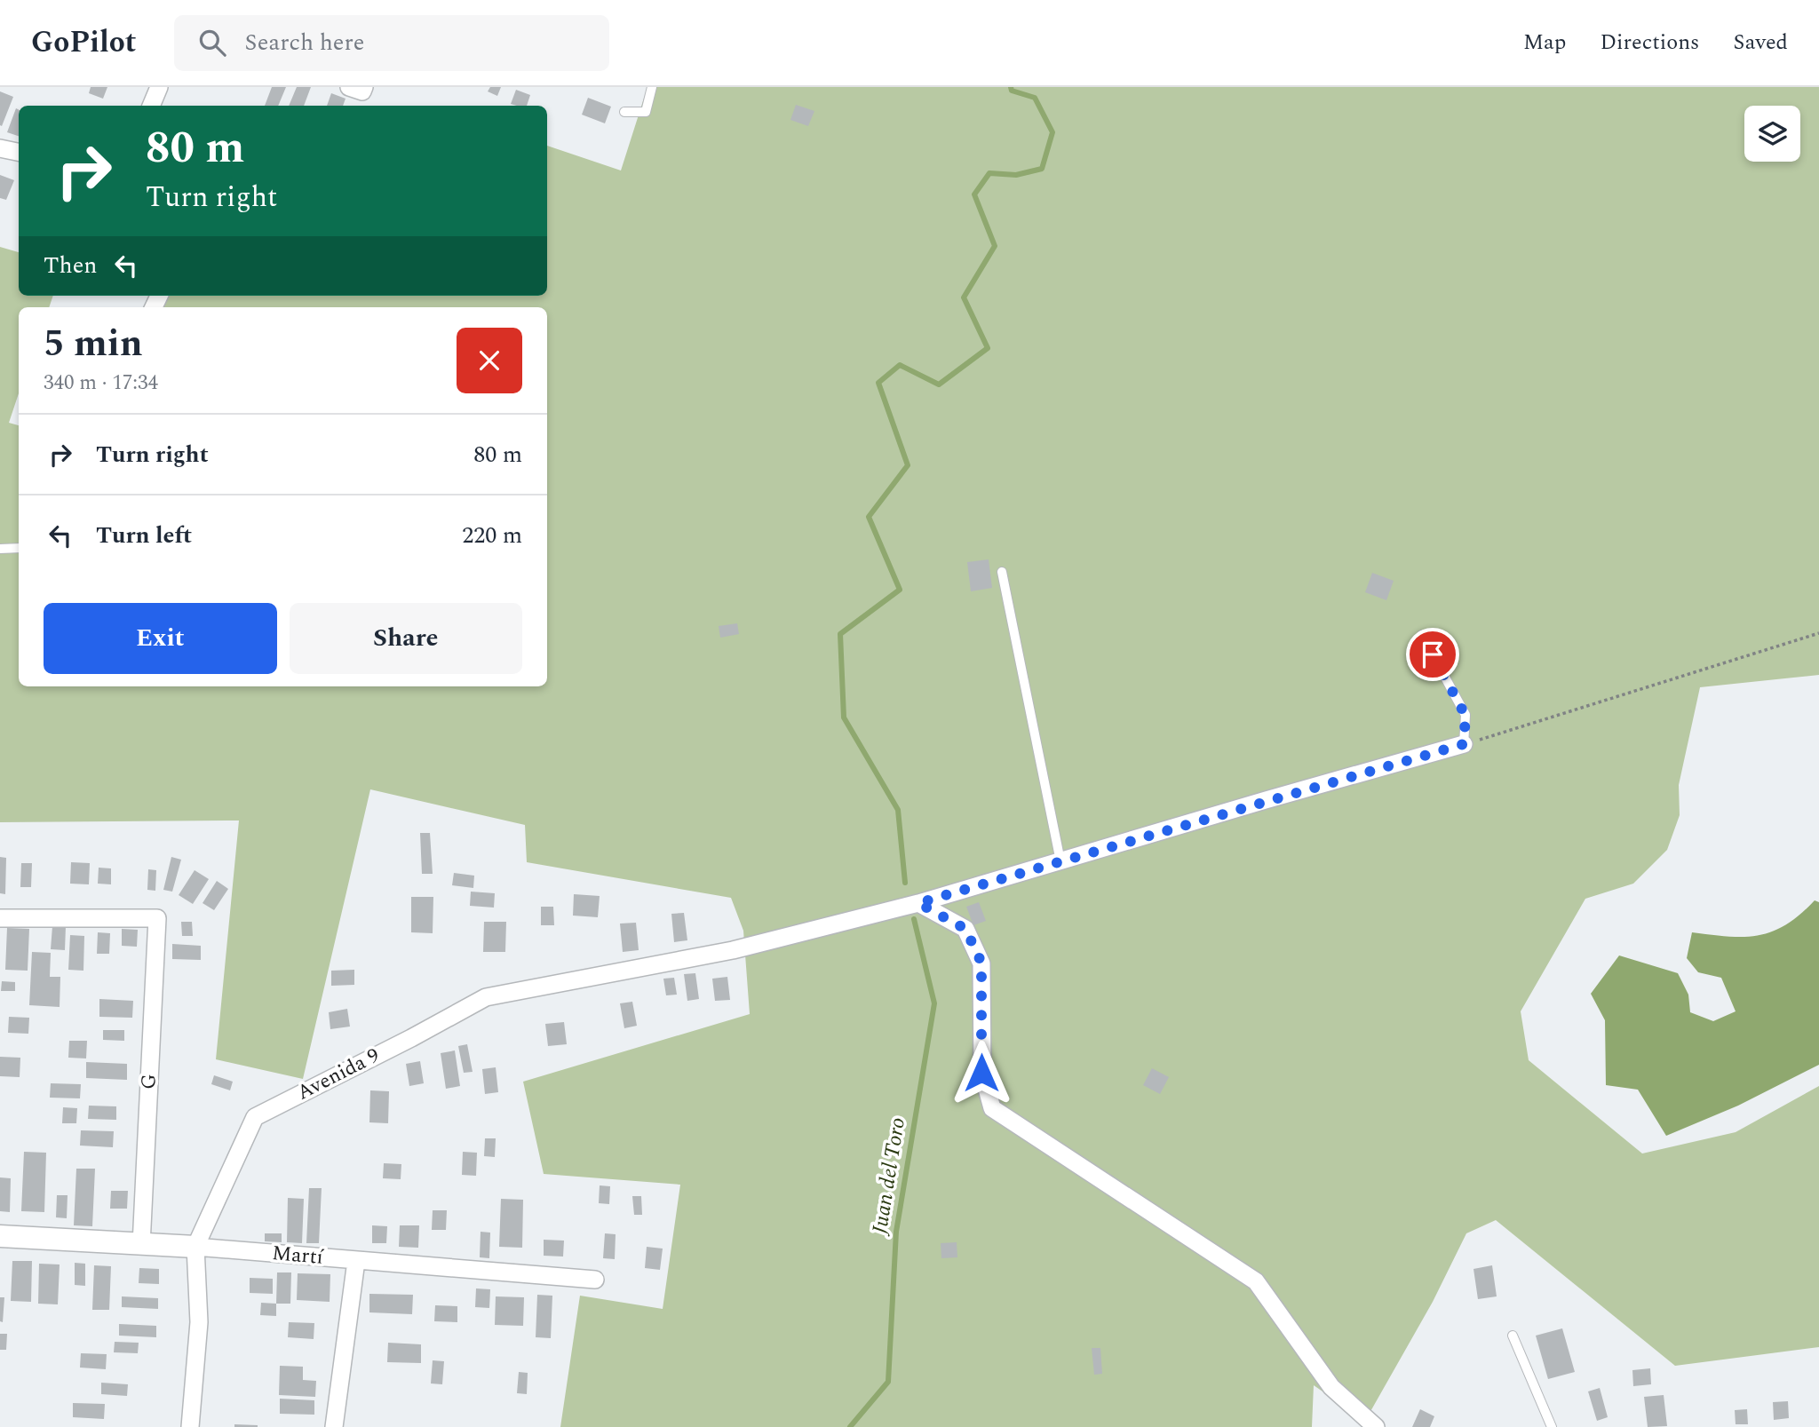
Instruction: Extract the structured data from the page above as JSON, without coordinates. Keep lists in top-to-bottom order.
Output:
{
  "streets": {
    "street": ["Avenida 9", "G", "Martí"]
  },
  "crossings": [
    ["Avenida 9", "Martí"],
    ["G", "Martí"]
  ],
  "water": ["Juan del Toro"],
  "page": {
    "header": "GoPilot",
    "search": "Search here",
    "nav": ["Map", "Directions", "Saved"],
    "turn": ["80 m", "Turn right"],
    "then": "Then",
    "heading": ["5 min", "340 m · 17:34"],
    "list": [
      {
        "name": "Turn right",
        "value": "80 m"
      },
      {
        "name": "Turn left",
        "value": "220 m"
      }
    ],
    "buttons": ["Exit", "Share"]
  }
}
